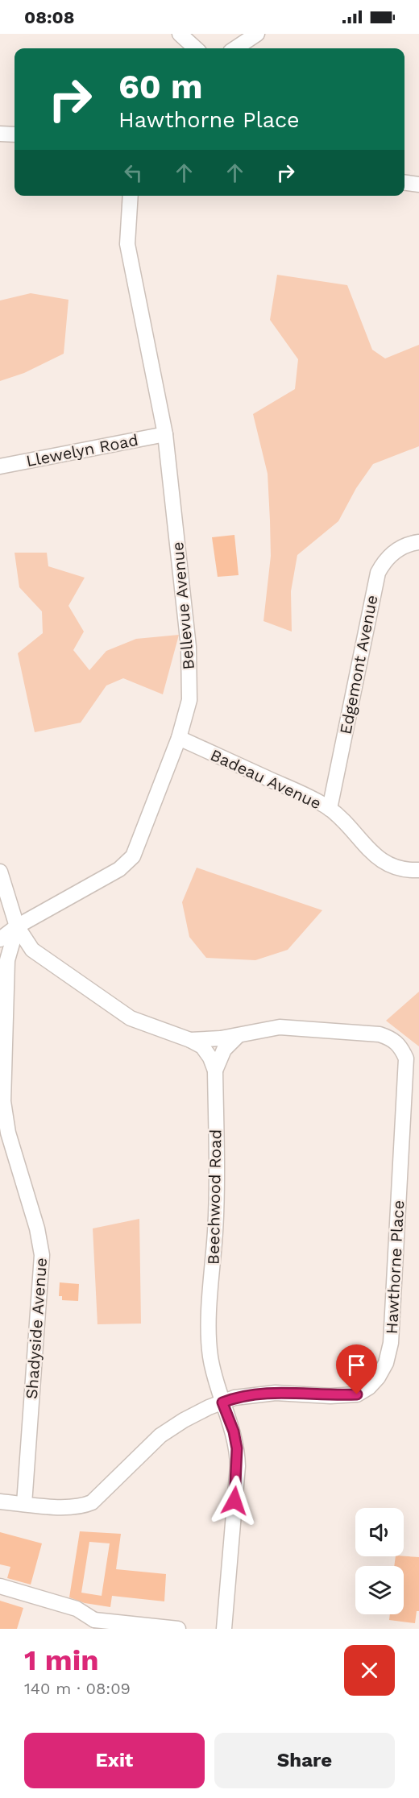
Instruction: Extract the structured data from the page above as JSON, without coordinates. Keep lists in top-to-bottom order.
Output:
{
  "streets": {
    "street": [
      "Llewelyn Road",
      "Bellevue Avenue",
      "Edgemont Avenue",
      "Badeau Avenue",
      "Beechwood Road",
      "Hawthorne Place",
      "Shadyside Avenue"
    ]
  },
  "crossings": [
    ["Llewelyn Road", "Bellevue Avenue"],
    ["Bellevue Avenue", "Badeau Avenue"],
    ["Bellevue Avenue", "Beechwood Road"],
    ["Bellevue Avenue", "Shadyside Avenue"],
    ["Edgemont Avenue", "Badeau Avenue"],
    ["Beechwood Road", "Hawthorne Place"],
    ["Beechwood Road", "Shadyside Avenue"],
    ["Hawthorne Place", "Shadyside Avenue"]
  ],
  "page": {
    "status": "08:08",
    "turn": ["60 m", "Hawthorne Place"],
    "heading": ["1 min", "140 m · 08:09"],
    "buttons": ["Exit", "Share"]
  }
}
